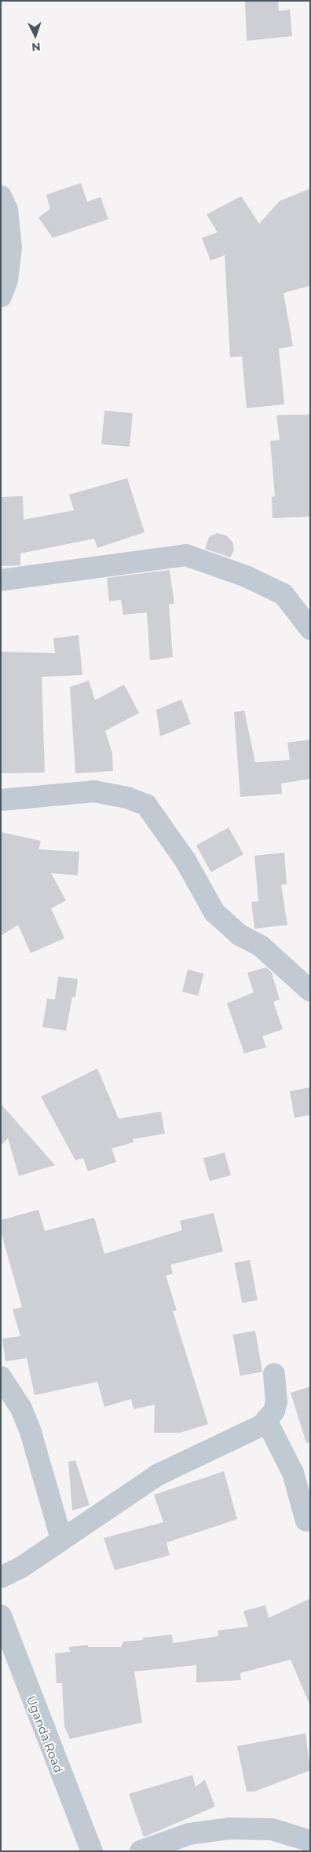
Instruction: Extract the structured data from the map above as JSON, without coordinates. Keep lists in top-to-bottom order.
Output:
{
  "streets": {
    "street": ["Uganda Road"]
  },
  "north": "bottom"
}
